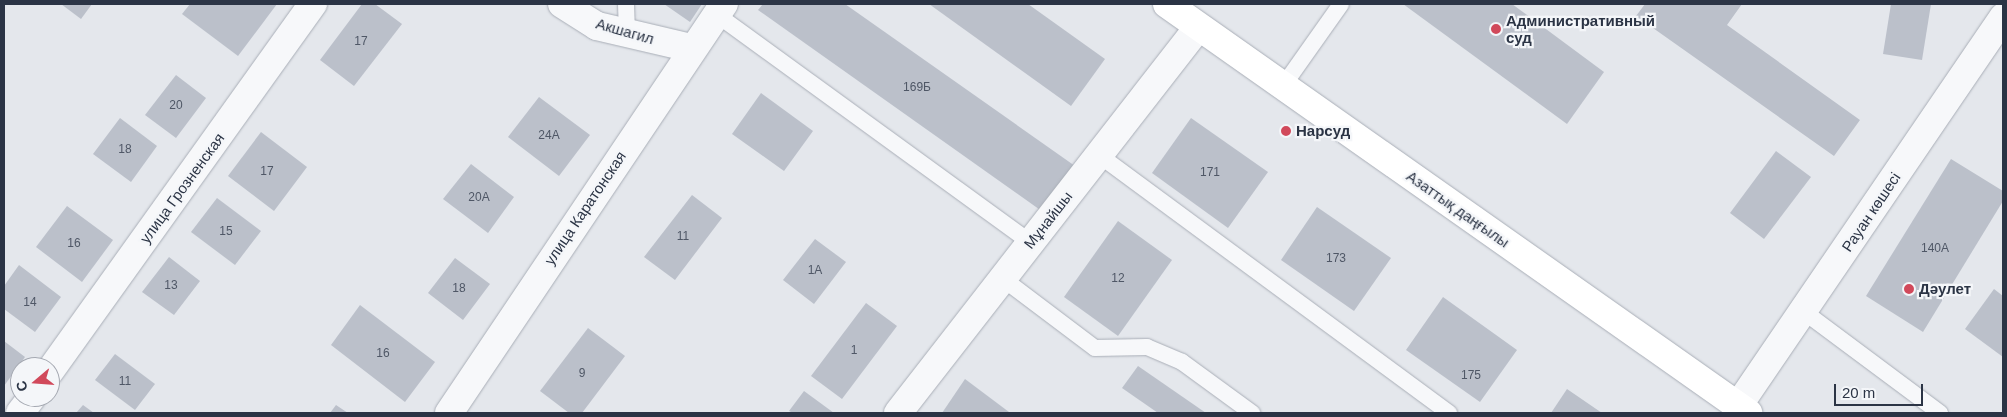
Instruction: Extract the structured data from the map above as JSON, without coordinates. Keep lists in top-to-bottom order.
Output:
{
  "streets": {
    "main road": ["Азаттық даңғылы"],
    "street": [
      "Акшагил",
      "улица Грозненская",
      "улица Каратонская",
      "Рауан көшесі",
      "Мұнайшы"
    ]
  },
  "crossings": [
    ["Акшагил", "улица Каратонская"],
    ["Азаттық даңғылы", "Рауан көшесі"],
    ["Азаттық даңғылы", "Мұнайшы"]
  ],
  "places": ["Административный суд", "Нарсуд", "Дәулет"],
  "house_numbers": [
    "17",
    "169Б",
    "20",
    "24А",
    "18",
    "17",
    "171",
    "20А",
    "15",
    "11",
    "16",
    "140А",
    "173",
    "1А",
    "12",
    "13",
    "18",
    "14",
    "1",
    "16",
    "9",
    "175",
    "11"
  ],
  "scale_bar": "20 m",
  "north": "left"
}
